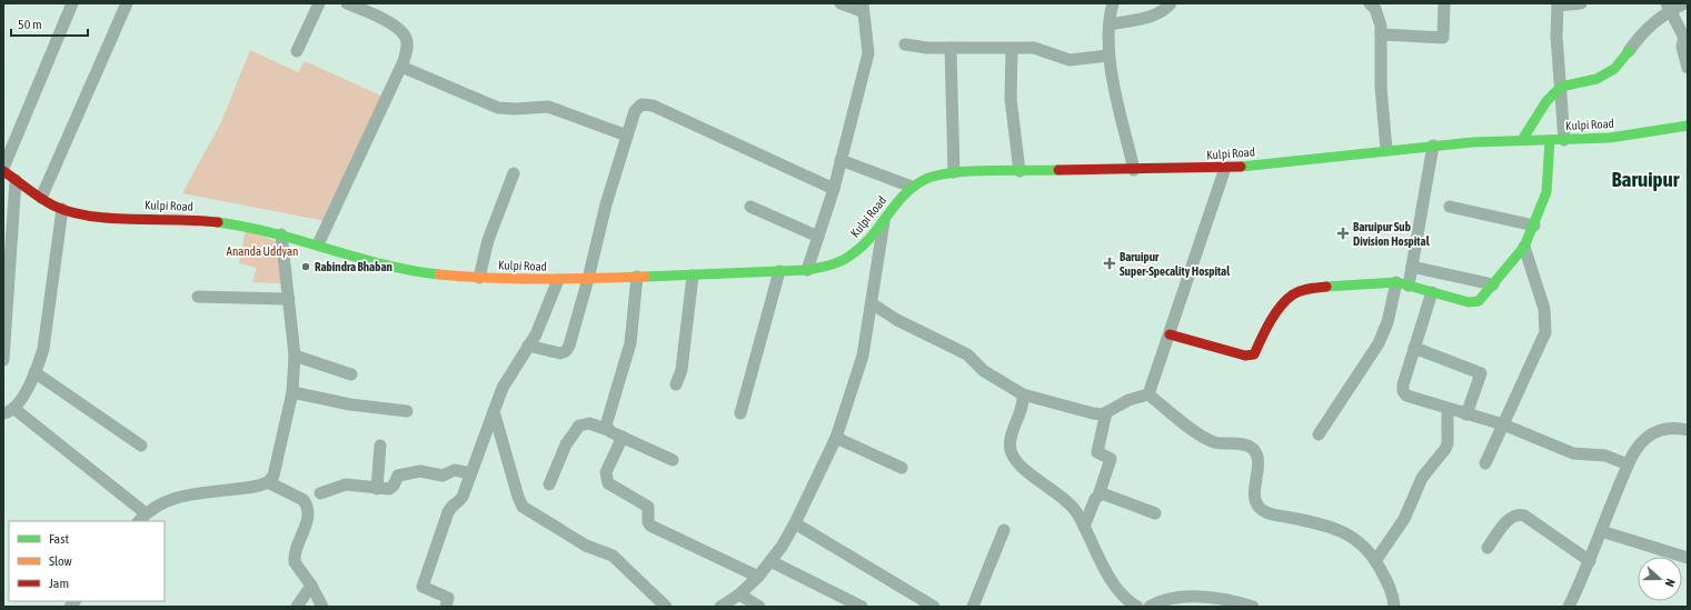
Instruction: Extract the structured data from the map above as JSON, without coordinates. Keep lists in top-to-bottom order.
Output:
{
  "streets": {
    "main road": ["Kulpi Road"]
  },
  "districts": ["Baruipur"],
  "parks": ["Ananda Uddyan"],
  "places": {
    "health": ["Baruipur Sub Division Hospital", "Baruipur Super-Specality Hospital"],
    "other": ["Rabindra Bhaban"]
  },
  "legend": ["Fast", "Slow", "Jam"],
  "scale_bar": "50 m",
  "north": "right"
}
